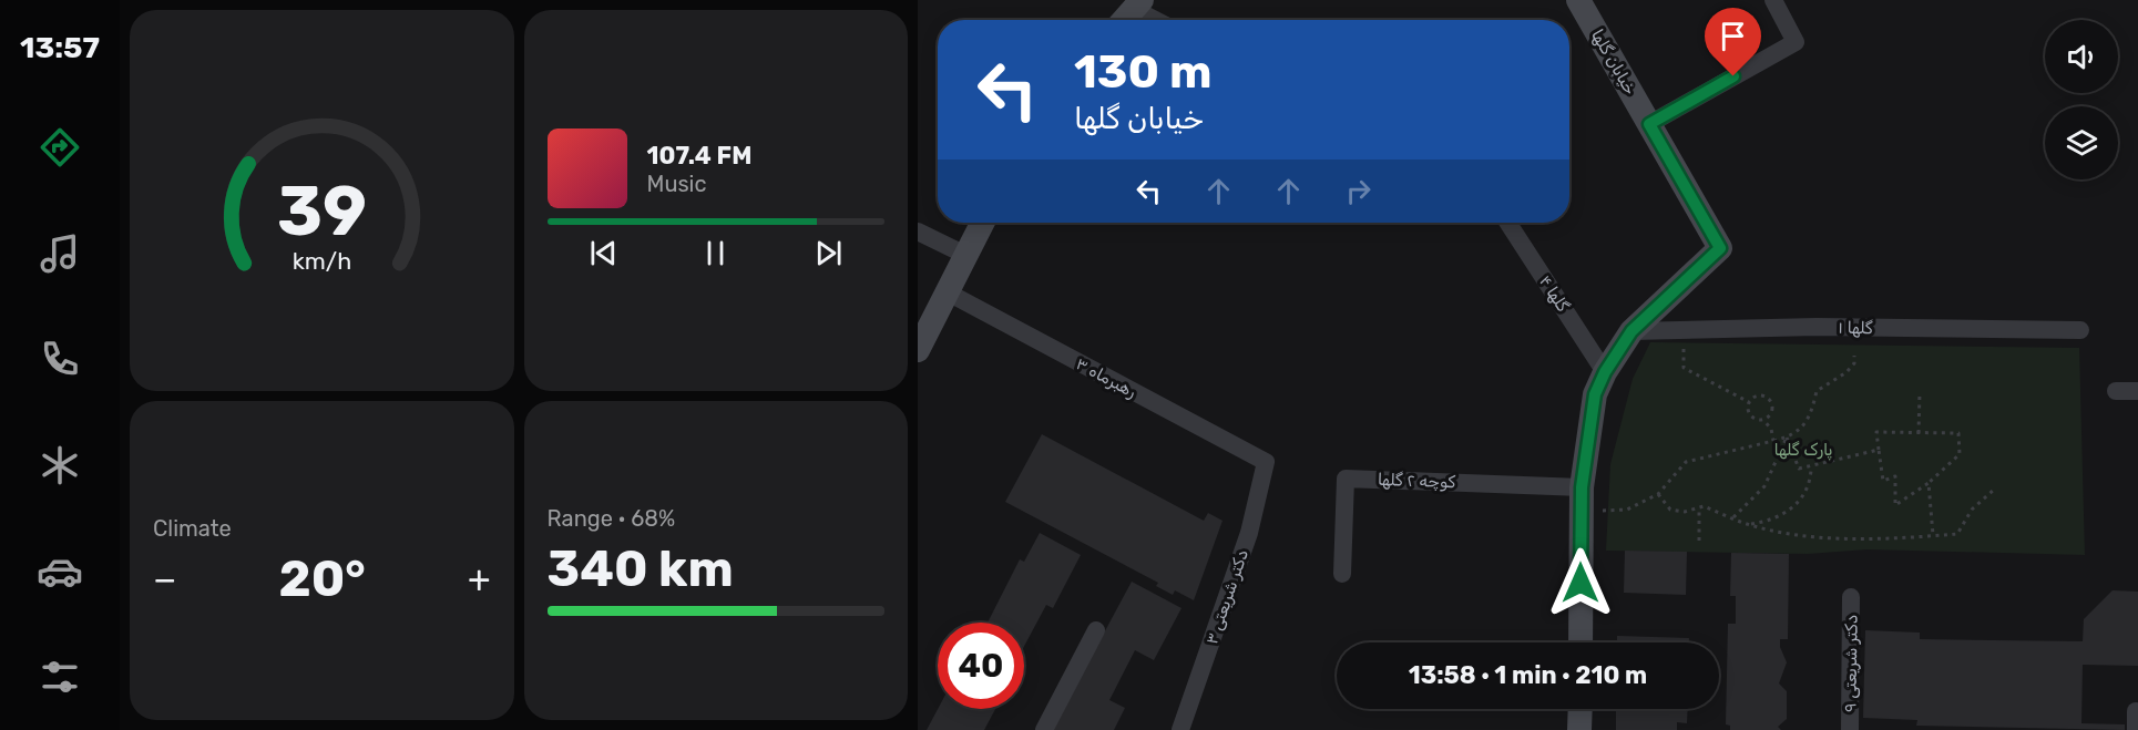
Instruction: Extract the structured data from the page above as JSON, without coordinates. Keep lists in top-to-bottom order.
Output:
{
  "streets": {
    "street": [
      "خیابان گلها",
      "۴ گلها",
      "۱ گلها",
      "۳ رهبرماه",
      "کوچه ۲ گلها",
      "۳ دکتر شریعتی",
      "دکتر شریعتی ۹"
    ]
  },
  "crossings": [
    ["خیابان گلها", "۴ گلها"],
    ["خیابان گلها", "۱ گلها"],
    ["خیابان گلها", "کوچه ۲ گلها"],
    ["۳ رهبرماه", "۳ دکتر شریعتی"]
  ],
  "parks": ["پارک گلها"],
  "page": {
    "tabs": "13:57",
    "turn": ["130 m", "خیابان گلها"],
    "song": ["107.4 FM", "Music"],
    "tile": [
      "Climate",
      ["Range · 68%", "340 km"]
    ],
    "heat": ["−", "20°", "+"],
    "limit": "40",
    "trip": "13:58 · 1 min · 210 m",
    "gauge": ["39", "km/h"]
  }
}
